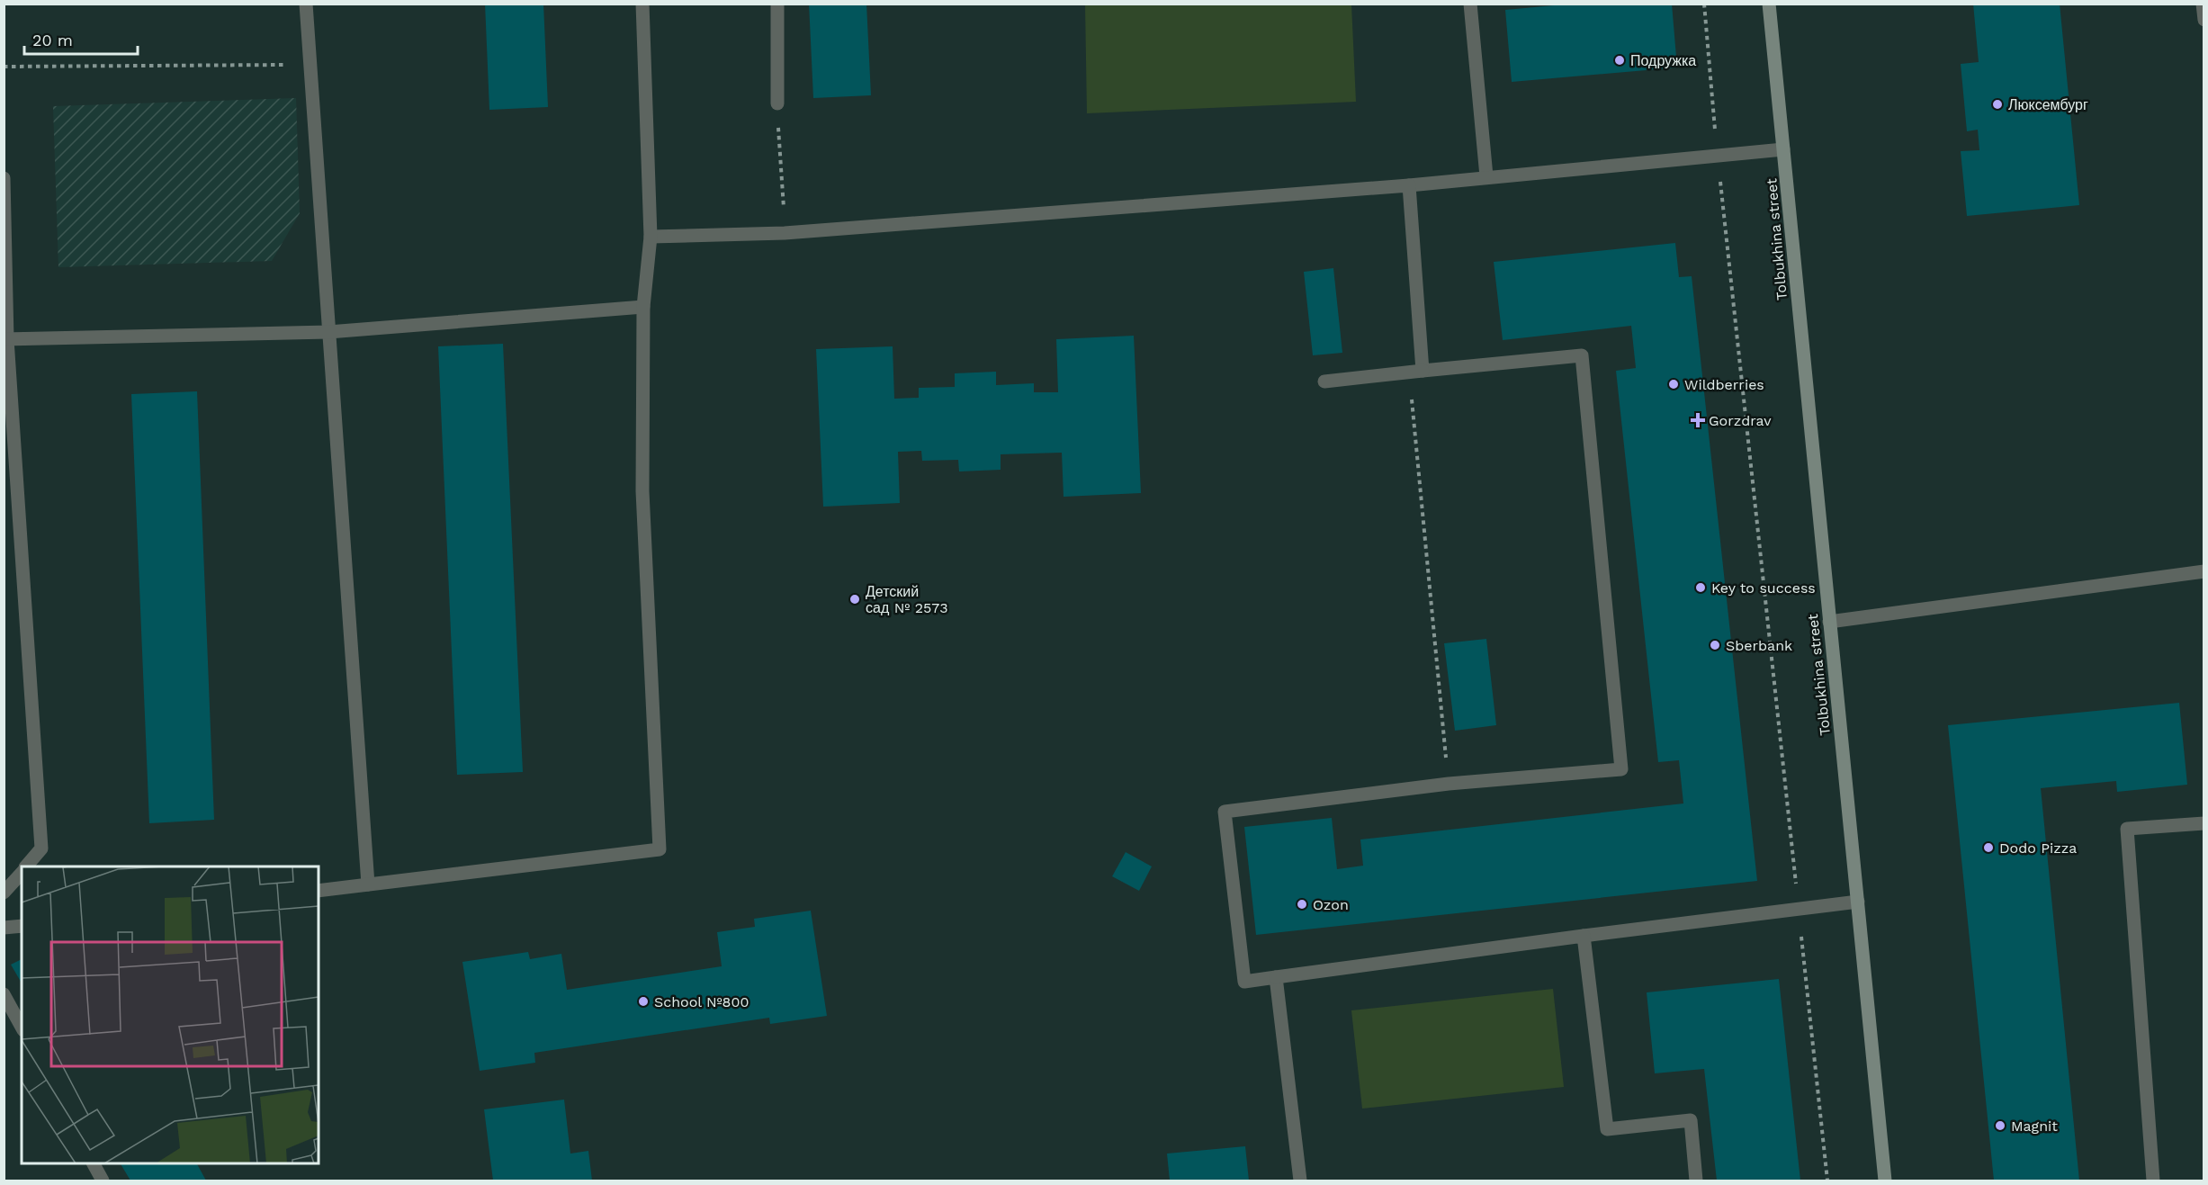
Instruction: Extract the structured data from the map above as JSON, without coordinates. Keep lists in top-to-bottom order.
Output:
{
  "streets": {
    "main road": ["Tolbukhina street"]
  },
  "places": {
    "other": [
      "Подружка",
      "Люксембург",
      "Wildberries",
      "Key to success",
      "Детский сад № 2573",
      "Sberbank",
      "Dodo Pizza",
      "Ozon",
      "School №800",
      "Magnit"
    ],
    "health": ["Gorzdrav"]
  },
  "scale_bar": "20 m"
}
